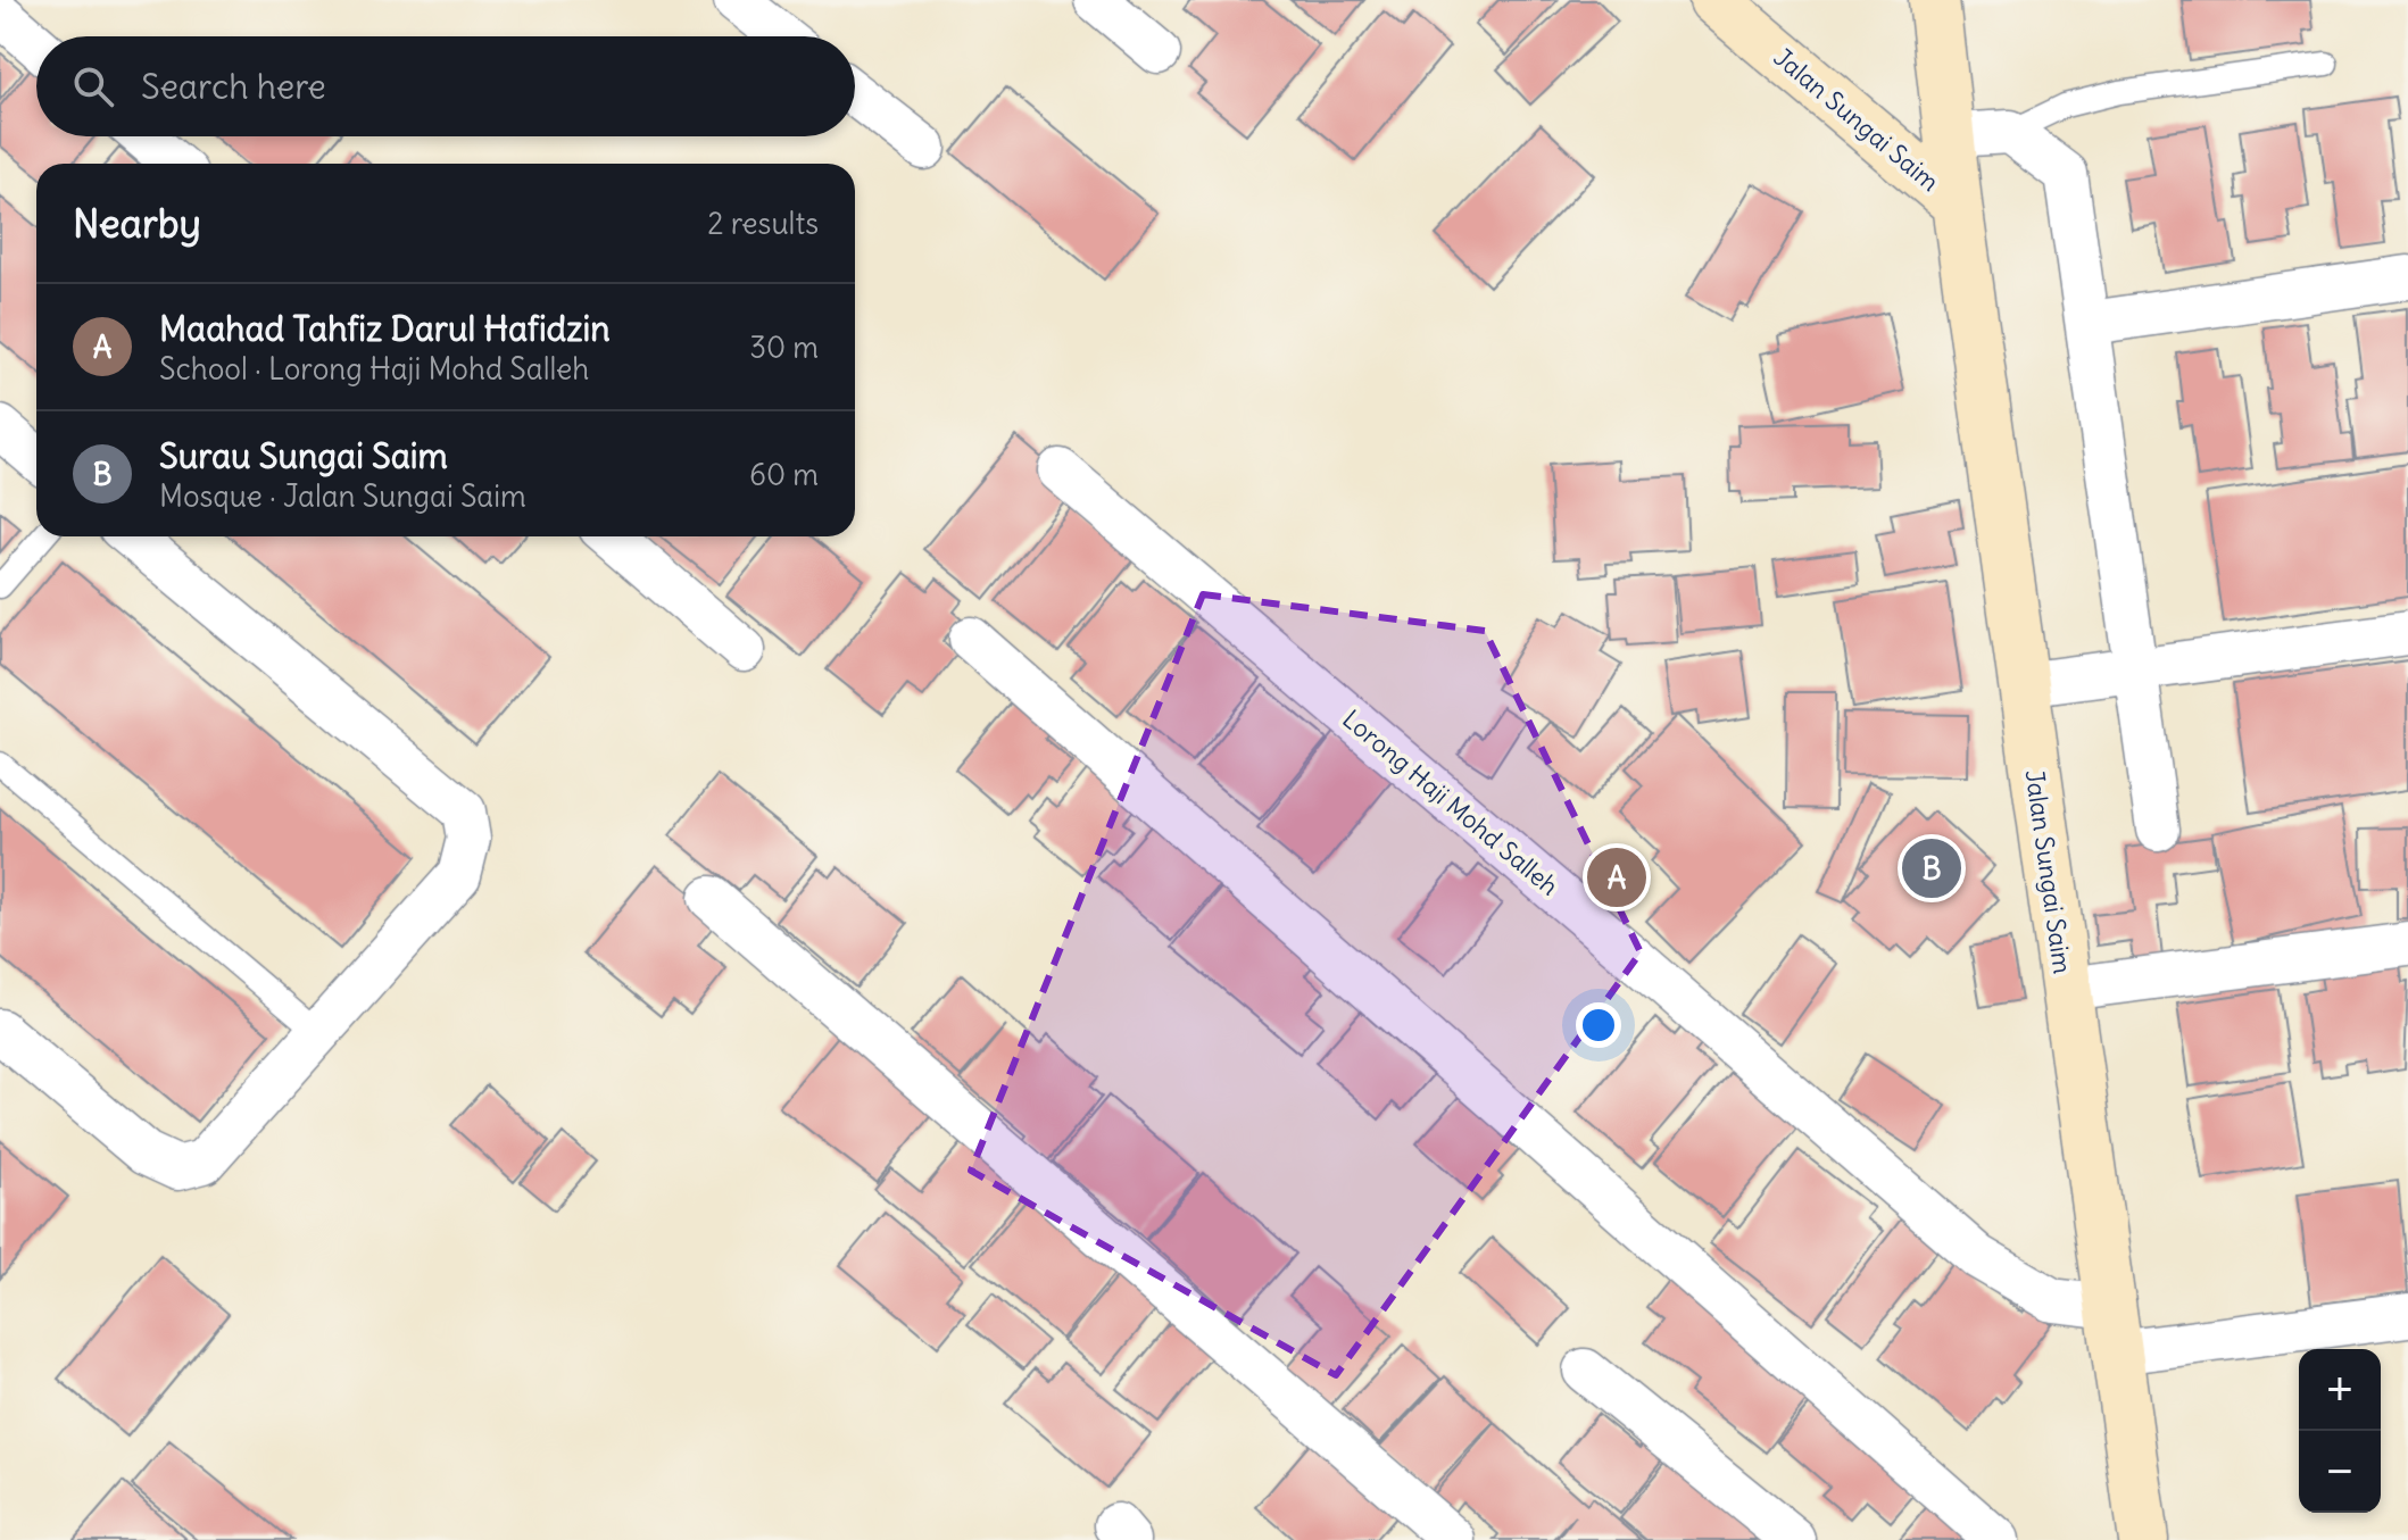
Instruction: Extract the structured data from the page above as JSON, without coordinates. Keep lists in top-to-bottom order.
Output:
{
  "streets": {
    "street": ["Jalan Sungai Saim", "Lorong Haji Mohd Salleh"]
  },
  "crossings": [
    ["Jalan Sungai Saim", "Lorong Haji Mohd Salleh"]
  ],
  "page": {
    "search": "Search here",
    "heading": ["Nearby", "2 results"],
    "list": [
      {
        "mark": "A",
        "name": "Maahad Tahfiz Darul Hafidzin",
        "note": "School · Lorong Haji Mohd Salleh",
        "value": "30 m"
      },
      {
        "mark": "B",
        "name": "Surau Sungai Saim",
        "note": "Mosque · Jalan Sungai Saim",
        "value": "60 m"
      }
    ],
    "pins": ["B", "A"],
    "map_buttons": ["+", "−"]
  }
}
